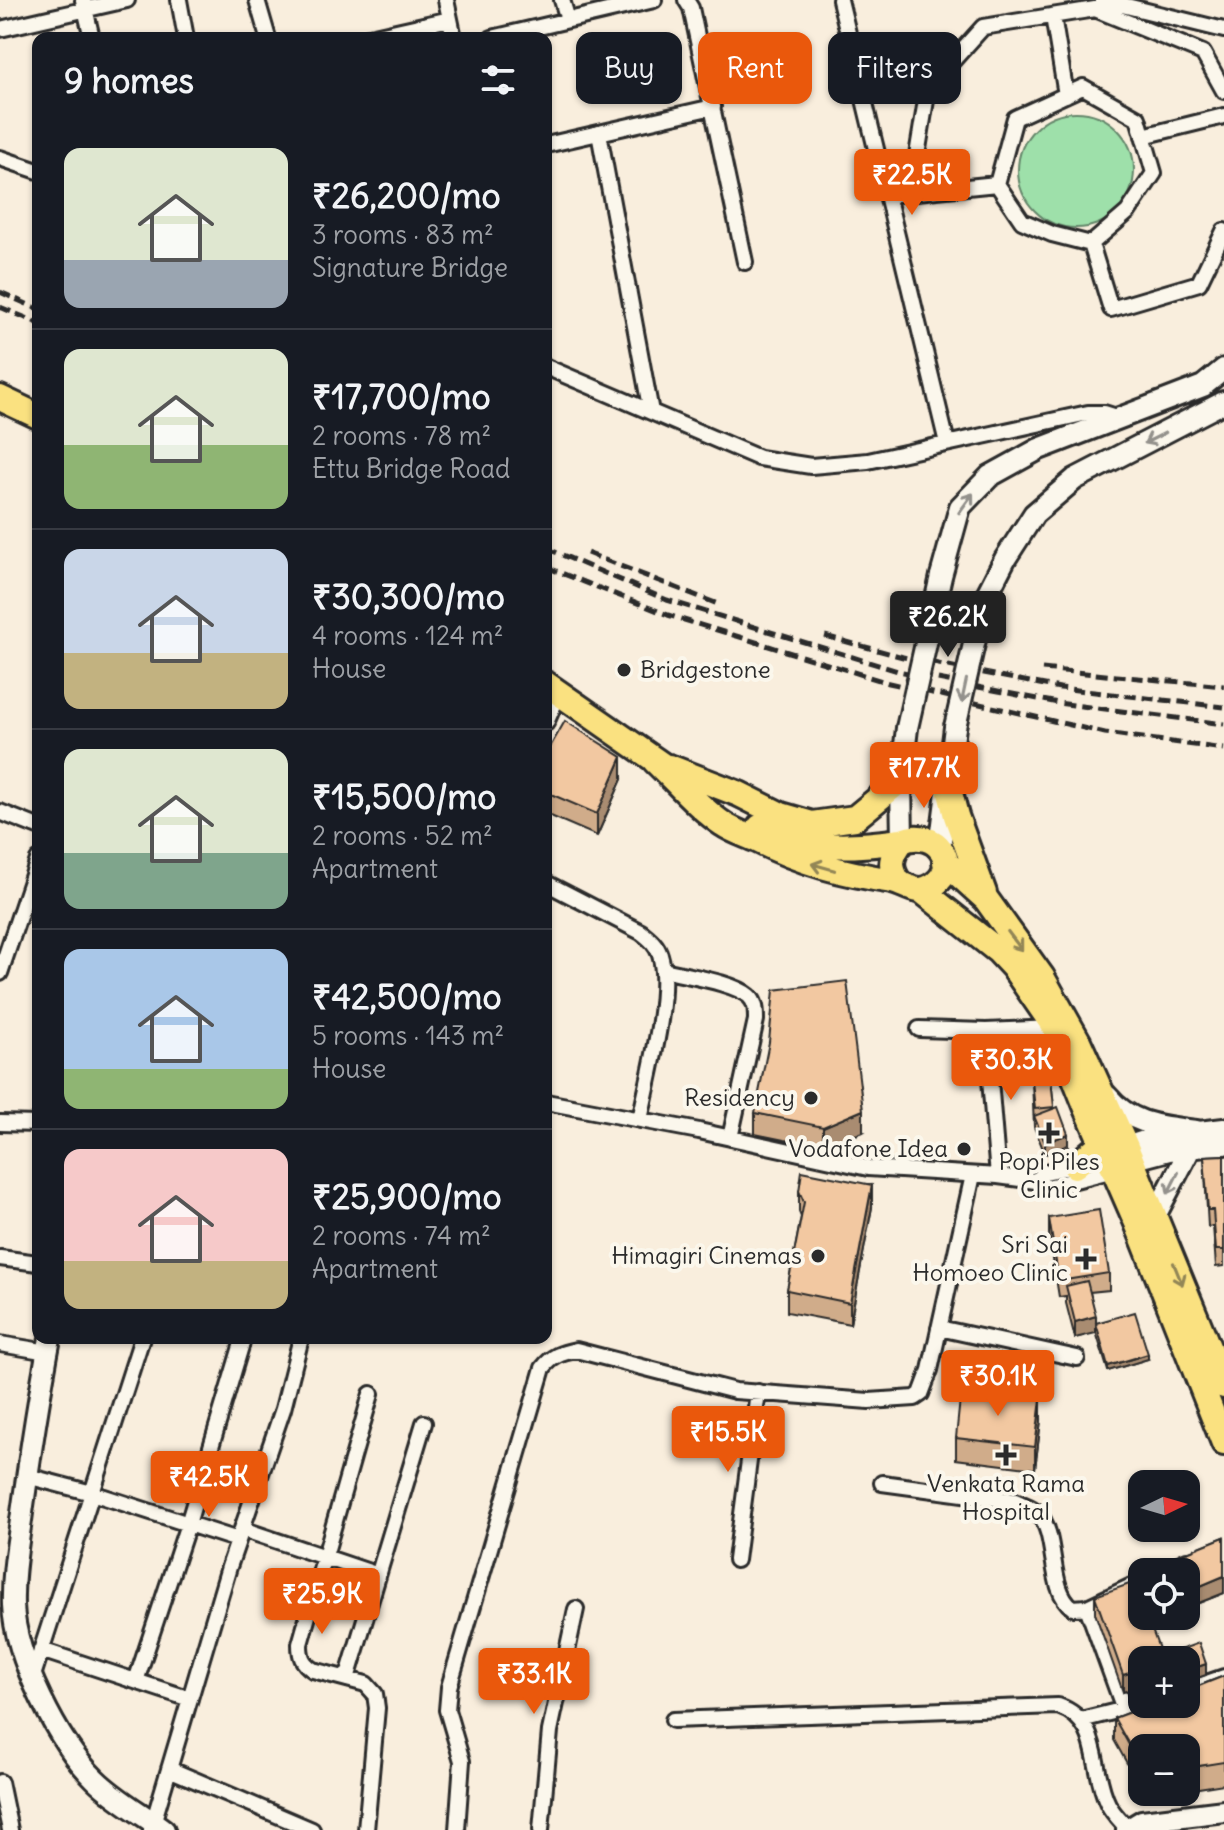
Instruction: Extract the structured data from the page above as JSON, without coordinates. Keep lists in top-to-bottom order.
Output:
{
  "places": {
    "other": [
      "Bridgestone",
      "Residency",
      "Vodafone Idea",
      "Himagiri Cinemas"
    ],
    "health": ["Popi Piles Clinic", "Sri Sai Homoeo Clinic", "Venkata Rama Hospital"]
  },
  "north": "right",
  "page": {
    "chip": ["Buy", "Rent", "Filters"],
    "heading": "9 homes",
    "list": [
      {
        "name": "₹26,200/mo",
        "note": "3 rooms · 83 m² · Signature Bridge"
      },
      {
        "name": "₹17,700/mo",
        "note": "2 rooms · 78 m² · Ettu Bridge Road"
      },
      {
        "name": "₹30,300/mo",
        "note": "4 rooms · 124 m² · House"
      },
      {
        "name": "₹15,500/mo",
        "note": "2 rooms · 52 m² · Apartment"
      },
      {
        "name": "₹42,500/mo",
        "note": "5 rooms · 143 m² · House"
      },
      {
        "name": "₹25,900/mo",
        "note": "2 rooms · 74 m² · Apartment"
      }
    ],
    "price": [
      "₹22.5K",
      "₹26.2K",
      "₹17.7K",
      "₹30.3K",
      "₹30.1K",
      "₹15.5K",
      "₹42.5K",
      "₹25.9K",
      "₹33.1K"
    ],
    "map_buttons": ["+", "−"]
  }
}
